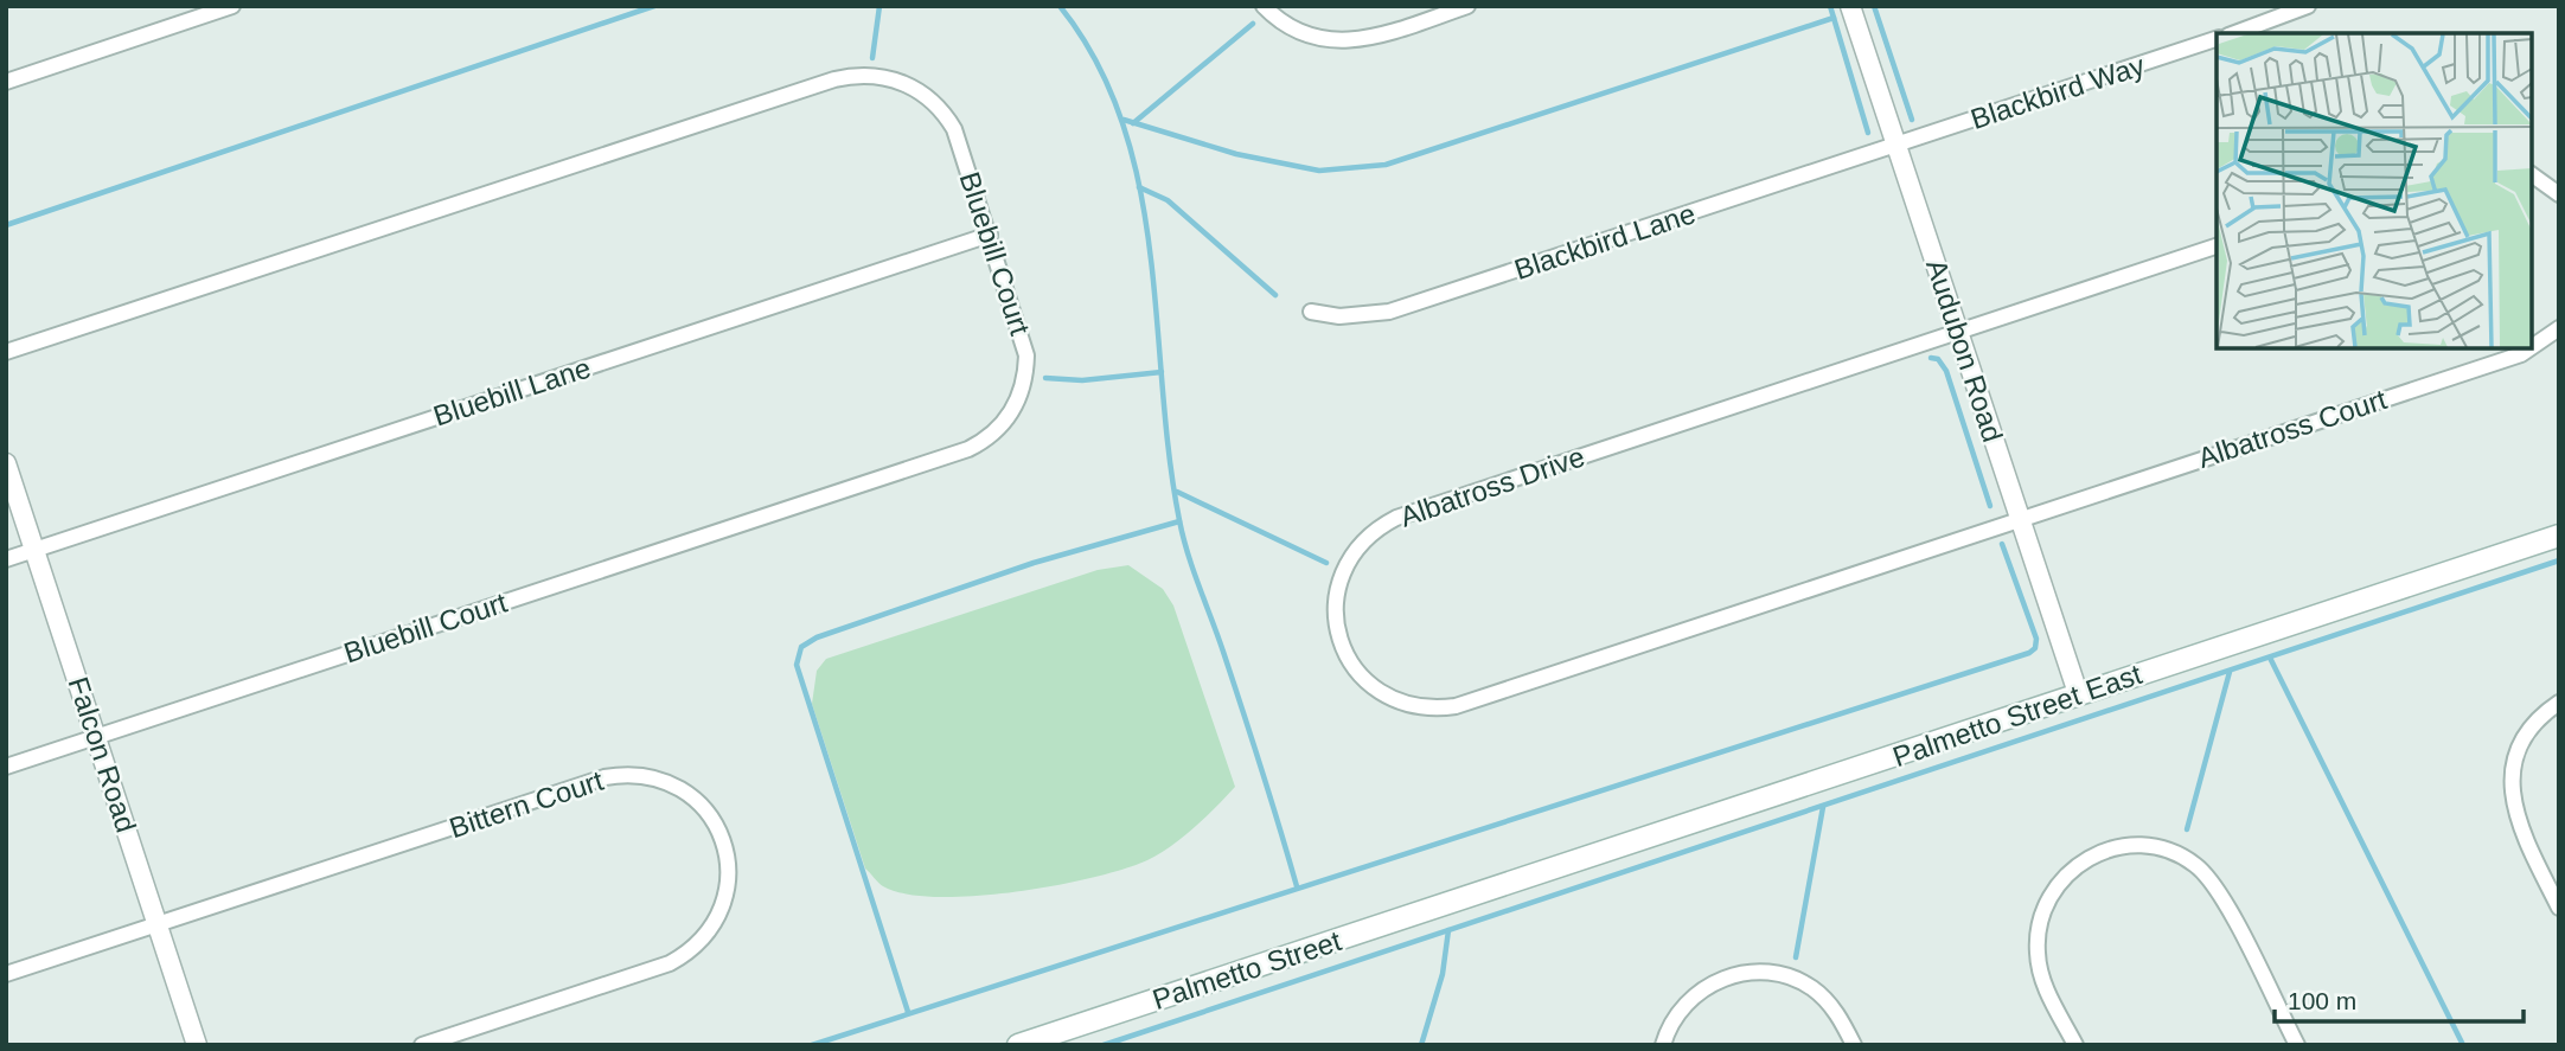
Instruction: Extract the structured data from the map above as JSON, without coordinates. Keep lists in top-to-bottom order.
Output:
{
  "streets": {
    "main road": ["Palmetto Street East", "Palmetto Street"],
    "street": [
      "Blackbird Way",
      "Blackbird Lane",
      "Bluebill Court",
      "Audubon Road",
      "Bluebill Lane",
      "Albatross Court",
      "Albatross Drive",
      "Falcon Road",
      "Bittern Court"
    ]
  },
  "crossings": [
    ["Blackbird Way", "Blackbird Lane"],
    ["Blackbird Way", "Audubon Road"],
    ["Blackbird Lane", "Audubon Road"],
    ["Bluebill Court", "Bluebill Lane"],
    ["Bluebill Court", "Falcon Road"],
    ["Audubon Road", "Albatross Court"],
    ["Audubon Road", "Albatross Drive"],
    ["Audubon Road", "Palmetto Street East"],
    ["Bluebill Lane", "Falcon Road"],
    ["Albatross Court", "Albatross Drive"],
    ["Palmetto Street East", "Palmetto Street"],
    ["Falcon Road", "Bittern Court"]
  ],
  "scale_bar": "100 m"
}
